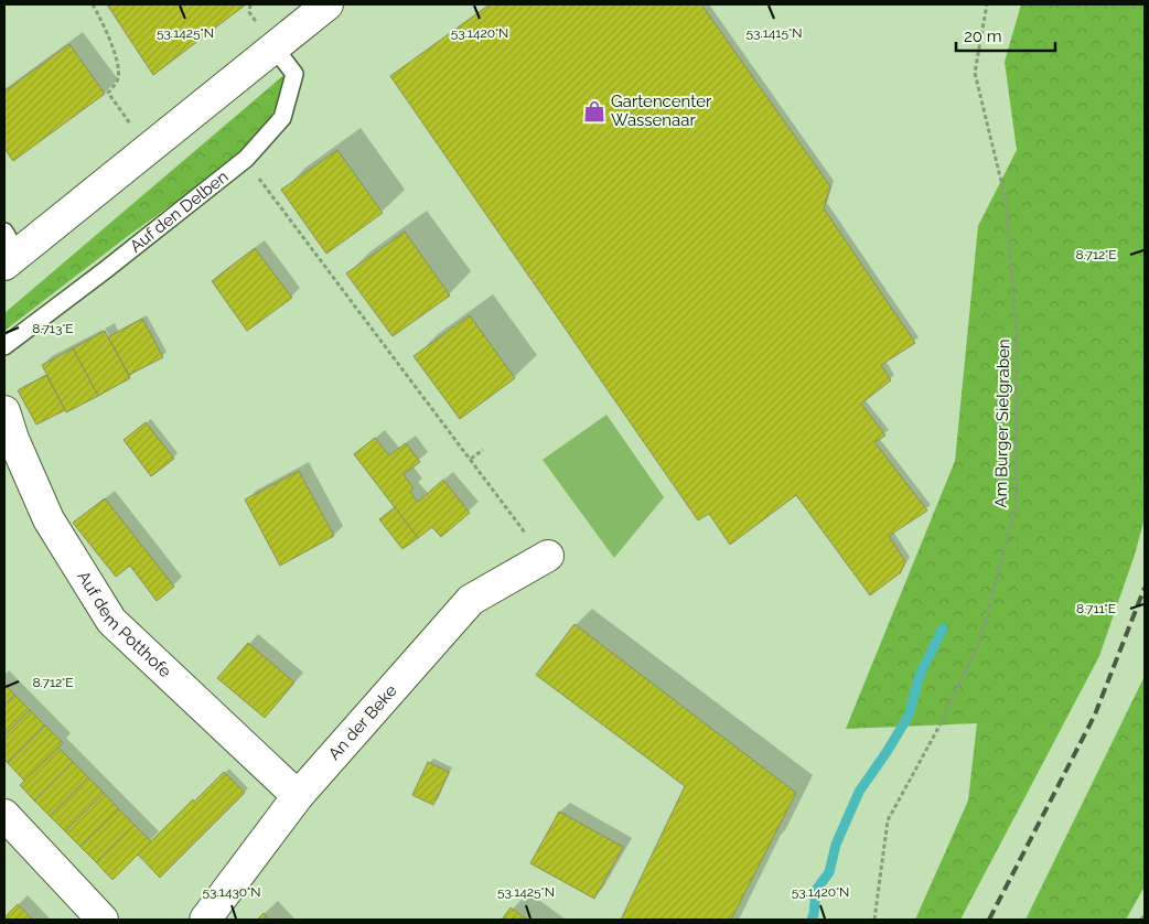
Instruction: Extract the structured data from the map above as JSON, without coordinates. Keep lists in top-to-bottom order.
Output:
{
  "streets": {
    "street": ["Auf dem Potthofe", "An der Beke"],
    "lane": ["Auf den Delben"],
    "path": ["Am Burger Sielgraben"]
  },
  "crossings": [
    ["Auf dem Potthofe", "An der Beke"]
  ],
  "places": {
    "shop": ["Gartencenter Wassenaar"]
  },
  "scale_bar": "20 m",
  "coordinates": [
    "53.1425°N",
    "53.1420°N",
    "53.1415°N",
    "8.712°E",
    "8.713°E",
    "8.711°E",
    "53.1430°N"
  ]
}
